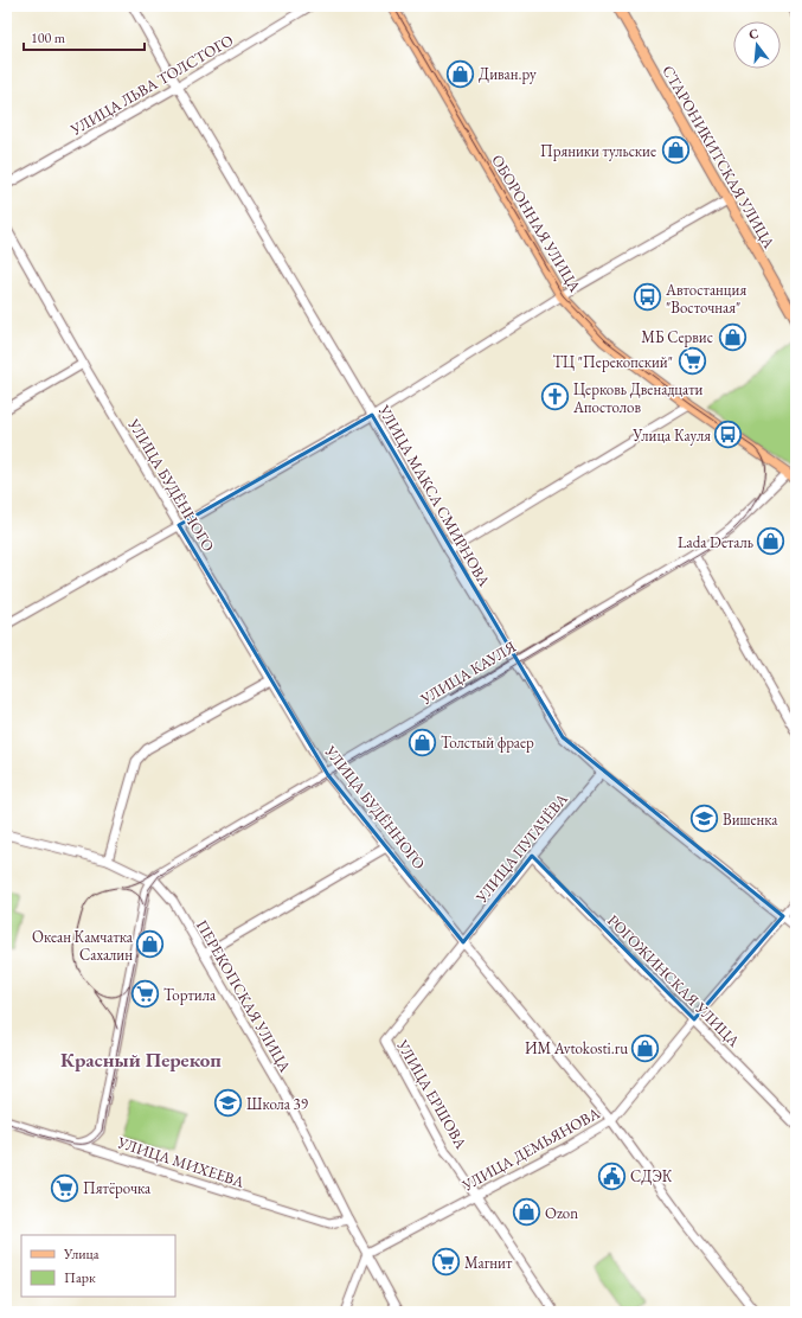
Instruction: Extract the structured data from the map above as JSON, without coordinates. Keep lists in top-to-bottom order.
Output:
{
  "streets": {
    "main road": ["СТАРОНИКИТСКАЯ УЛИЦА", "ОБОРОННАЯ УЛИЦА"],
    "street": [
      "УЛИЦА ЛЬВА ТОЛСТОГО",
      "УЛИЦА БУДЁННОГО",
      "УЛИЦА МАКСА СМИРНОВА",
      "УЛИЦА КАУЛЯ",
      "УЛИЦА ПУГАЧЁВА",
      "РОГОЖИНСКАЯ УЛИЦА",
      "ПЕРЕКОПСКАЯ УЛИЦА",
      "УЛИЦА ЕРШОВА",
      "УЛИЦА ДЕМЬЯНОВА",
      "УЛИЦА МИХЕЕВА"
    ]
  },
  "crossings": [
    ["УЛИЦА ЛЬВА ТОЛСТОГО", "УЛИЦА МАКСА СМИРНОВА"],
    ["ОБОРОННАЯ УЛИЦА", "УЛИЦА КАУЛЯ"],
    ["УЛИЦА БУДЁННОГО", "УЛИЦА КАУЛЯ"],
    ["УЛИЦА БУДЁННОГО", "УЛИЦА ПУГАЧЁВА"],
    ["УЛИЦА БУДЁННОГО", "УЛИЦА ЕРШОВА"],
    ["УЛИЦА БУДЁННОГО", "УЛИЦА ДЕМЬЯНОВА"],
    ["УЛИЦА МАКСА СМИРНОВА", "УЛИЦА КАУЛЯ"],
    ["УЛИЦА МАКСА СМИРНОВА", "УЛИЦА ПУГАЧЁВА"],
    ["УЛИЦА МАКСА СМИРНОВА", "УЛИЦА ДЕМЬЯНОВА"],
    ["УЛИЦА КАУЛЯ", "ПЕРЕКОПСКАЯ УЛИЦА"],
    ["УЛИЦА ПУГАЧЁВА", "РОГОЖИНСКАЯ УЛИЦА"],
    ["УЛИЦА ПУГАЧЁВА", "УЛИЦА ЕРШОВА"],
    ["РОГОЖИНСКАЯ УЛИЦА", "УЛИЦА ДЕМЬЯНОВА"],
    ["ПЕРЕКОПСКАЯ УЛИЦА", "УЛИЦА ДЕМЬЯНОВА"],
    ["ПЕРЕКОПСКАЯ УЛИЦА", "УЛИЦА МИХЕЕВА"],
    ["УЛИЦА ЕРШОВА", "УЛИЦА ДЕМЬЯНОВА"]
  ],
  "districts": ["Красный Перекоп"],
  "places": {
    "shop": [
      "Диван.ру",
      "Пряники тульские",
      "МБ Сервис",
      "Lada Dеталь",
      "Толстый фраер",
      "Океан Камчатка Сахалин",
      "ИМ Avtokosti.ru",
      "Ozon"
    ],
    "bus stop": ["Автостанция \"Восточная\"", "Улица Кауля"],
    "supermarket": [
      "ТЦ \"Перекопский\"",
      "Тортила",
      "Пятёрочка",
      "Магнит"
    ],
    "church": ["Церковь Двенадцати Апостолов"],
    "school or university": ["Вишенка", "Школа 39"],
    "public building": ["СДЭК"]
  },
  "legend": ["Улица", "Парк"],
  "scale_bar": "100 m",
  "north": "top"
}
